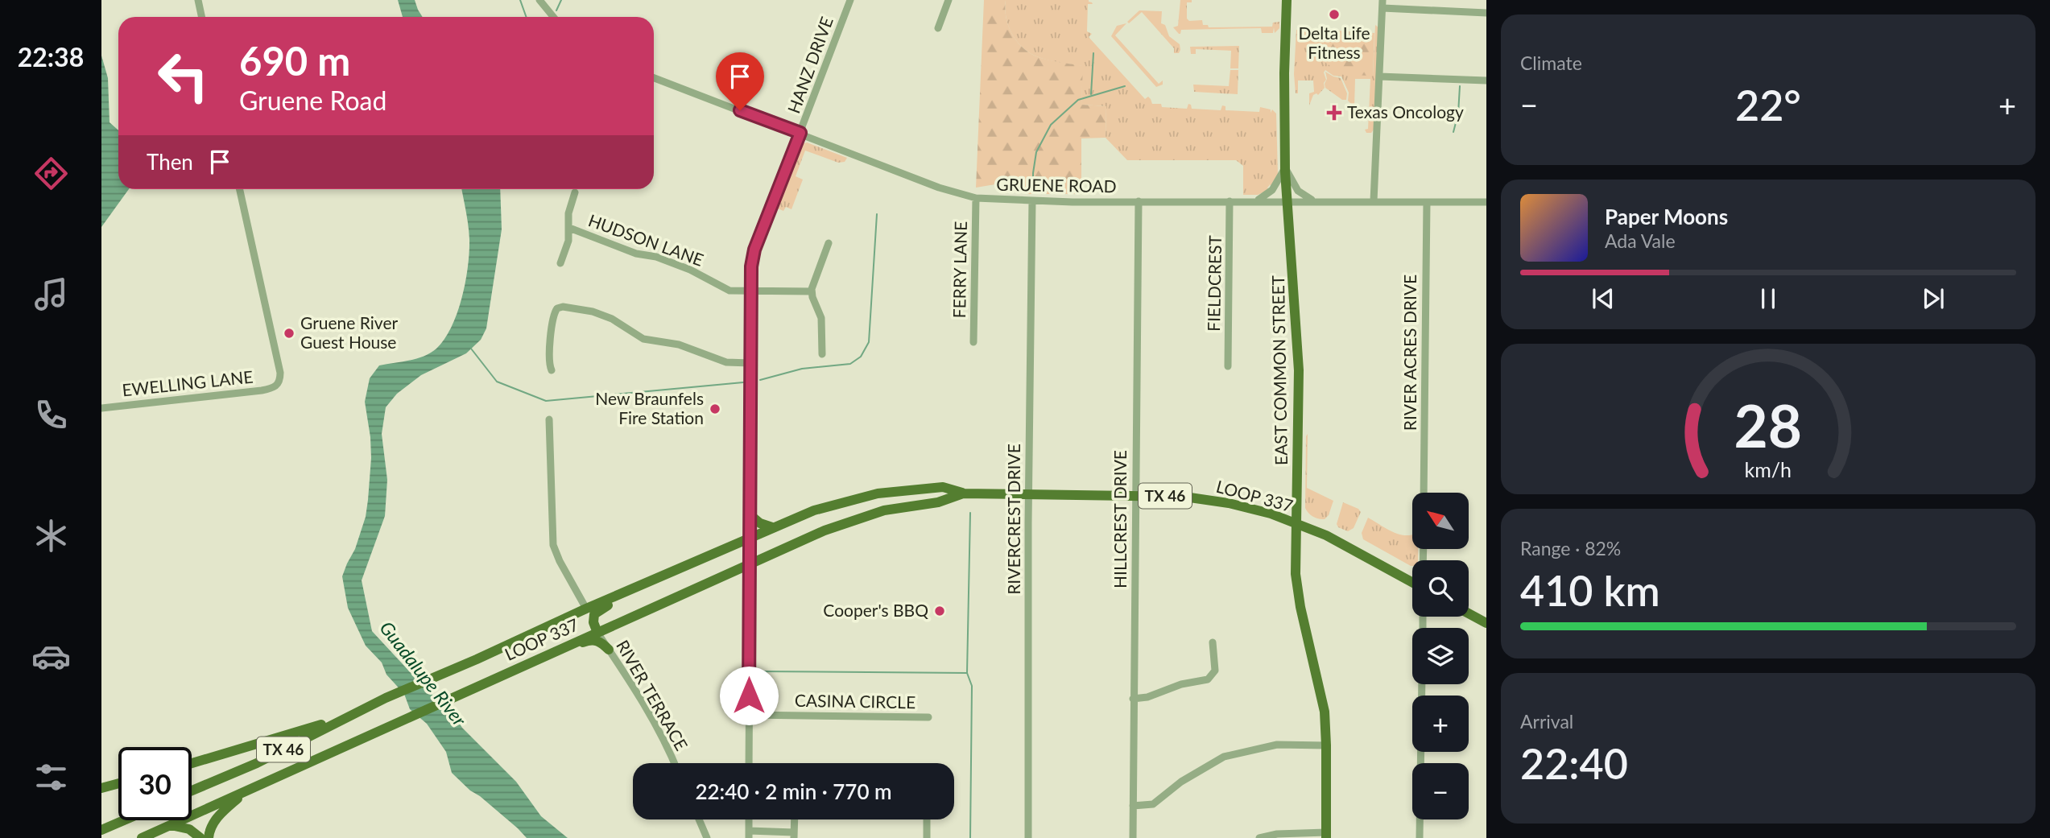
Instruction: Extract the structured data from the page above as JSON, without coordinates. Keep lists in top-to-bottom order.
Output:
{
  "streets": {
    "main road": ["EAST COMMON STREET", "TX 46", "LOOP 337"],
    "street": [
      "HANZ DRIVE",
      "GRUENE ROAD",
      "HUDSON LANE",
      "FERRY LANE",
      "FIELDCREST",
      "RIVER ACRES DRIVE",
      "EWELLING LANE",
      "RIVERCREST DRIVE",
      "HILLCREST DRIVE",
      "RIVER TERRACE",
      "CASINA CIRCLE"
    ]
  },
  "crossings": [
    ["HANZ DRIVE", "GRUENE ROAD"],
    ["HANZ DRIVE", "HUDSON LANE"],
    ["HANZ DRIVE", "LOOP 337"],
    ["HANZ DRIVE", "CASINA CIRCLE"],
    ["GRUENE ROAD", "FERRY LANE"],
    ["GRUENE ROAD", "FIELDCREST"],
    ["GRUENE ROAD", "RIVER ACRES DRIVE"],
    ["GRUENE ROAD", "EAST COMMON STREET"],
    ["GRUENE ROAD", "RIVERCREST DRIVE"],
    ["GRUENE ROAD", "HILLCREST DRIVE"],
    ["EAST COMMON STREET", "LOOP 337"],
    ["LOOP 337", "RIVERCREST DRIVE"],
    ["LOOP 337", "HILLCREST DRIVE"],
    ["LOOP 337", "RIVER TERRACE"]
  ],
  "water": ["Guadalupe River"],
  "places": {
    "other": [
      "Delta Life Fitness",
      "Gruene River Guest House",
      "New Braunfels Fire Station",
      "Cooper's BBQ"
    ],
    "health": ["Texas Oncology"]
  },
  "north": "top left",
  "page": {
    "tabs": "22:38",
    "tile": [
      "Climate",
      ["Range · 82%", "410 km"],
      ["Arrival", "22:40"]
    ],
    "turn": ["690 m", "Gruene Road"],
    "heat": ["−", "22°", "+"],
    "then": "Then",
    "song": ["Paper Moons", "Ada Vale"],
    "map_buttons": ["+", "−"],
    "limit": "30",
    "trip": "22:40 · 2 min · 770 m",
    "gauge": ["28", "km/h"]
  }
}
